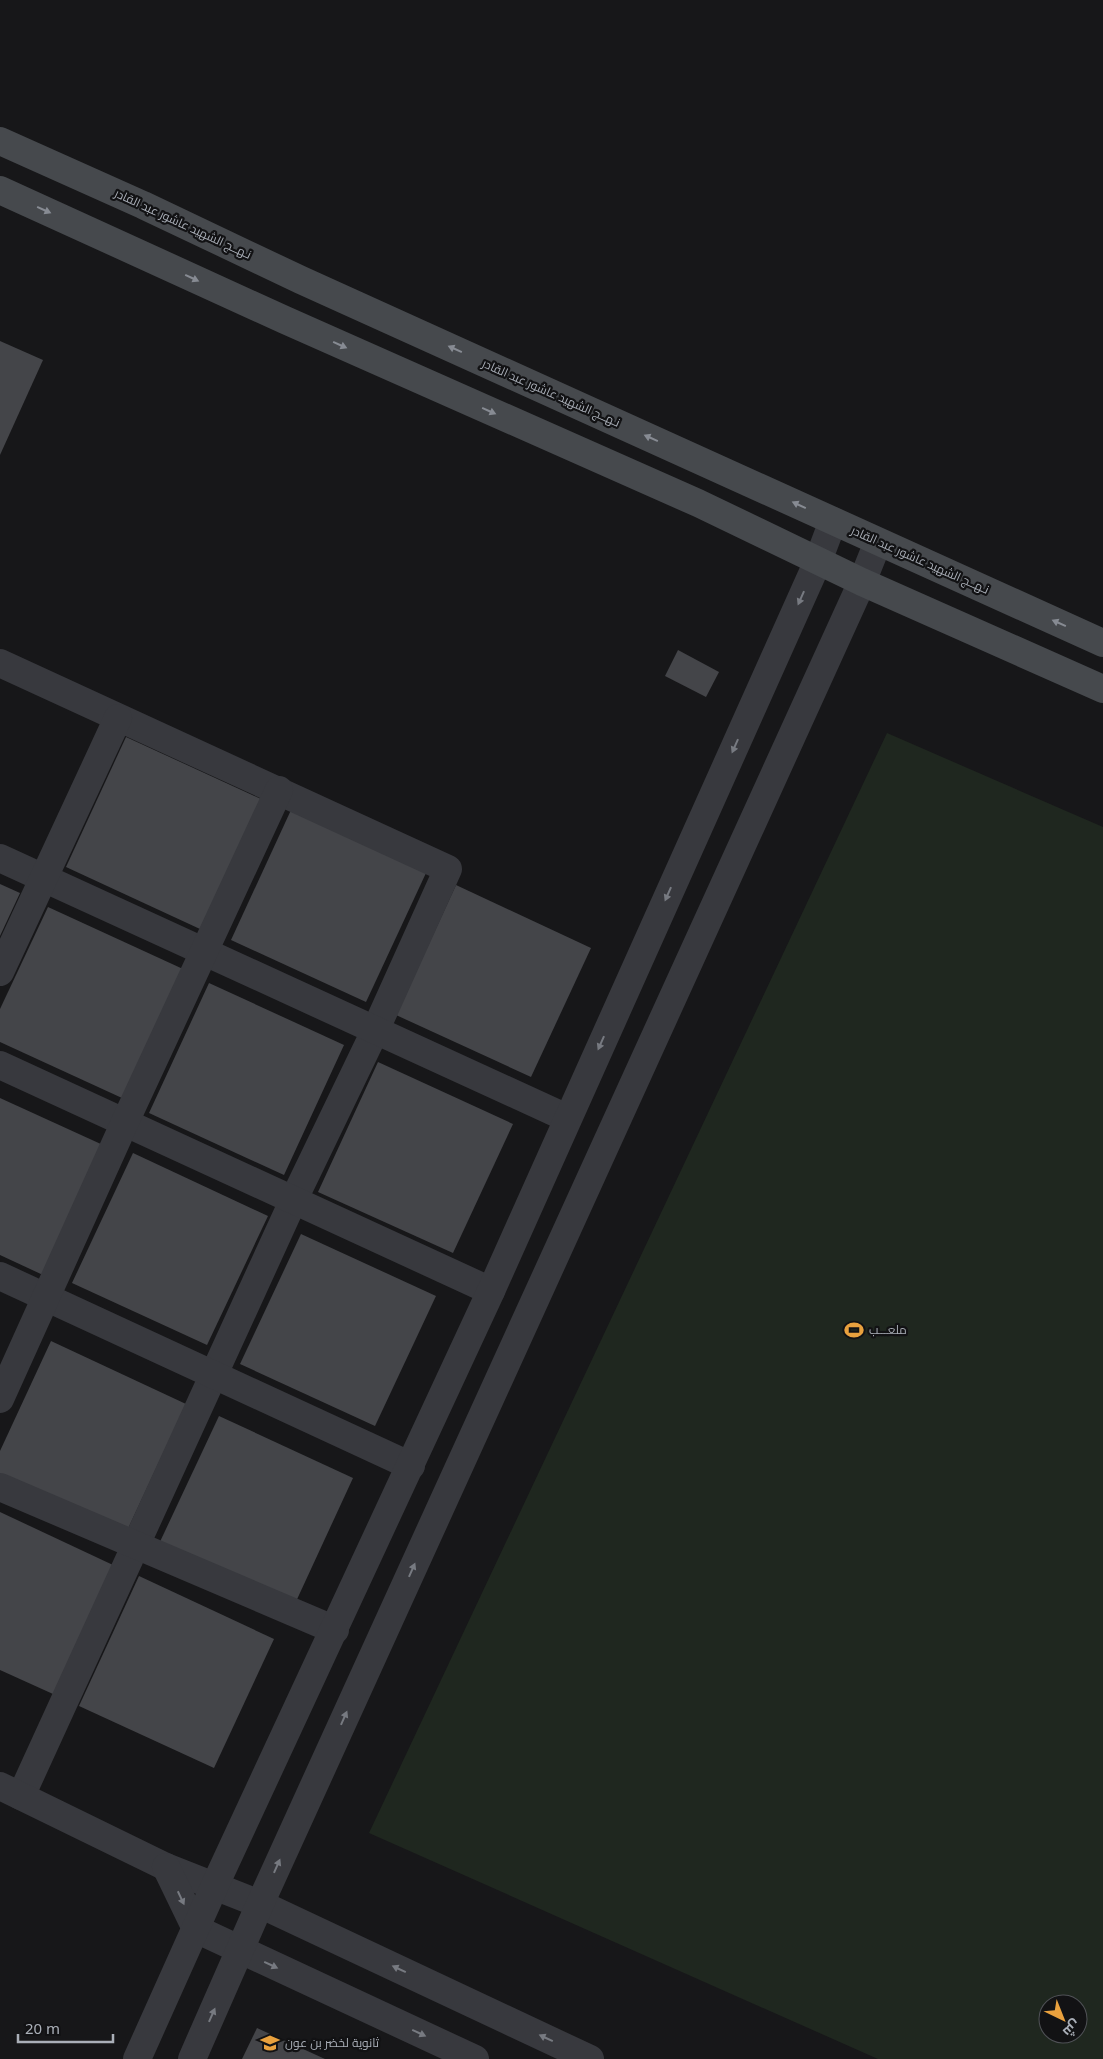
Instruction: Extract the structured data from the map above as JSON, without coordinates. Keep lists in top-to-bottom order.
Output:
{
  "streets": {
    "main road": ["نـهــج الشهيد عاشور عبد القادر"]
  },
  "places": {
    "sports": ["ملعـــب"],
    "school or university": ["ثانوية لخضر بن عون"]
  },
  "scale_bar": "20 m",
  "north": "bottom right"
}
